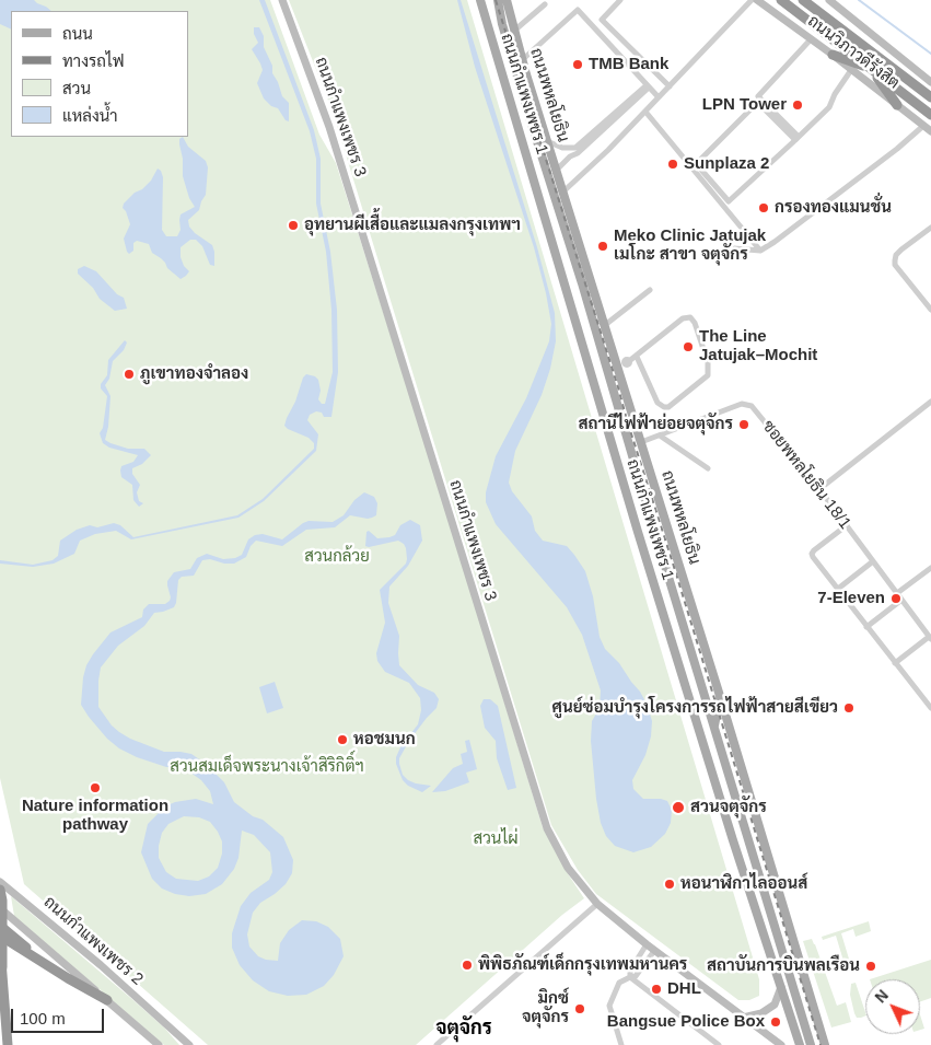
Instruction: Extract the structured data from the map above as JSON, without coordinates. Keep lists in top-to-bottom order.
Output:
{
  "streets": {
    "highway": ["ถนนวิภาวดีรังสิต"],
    "main road": ["ถนนกำแพงเพชร 1", "ถนนพหลโยธิน"],
    "street": ["ถนนกำแพงเพชร 3", "ซอยพหลโยธิน 18/1", "ถนนกำแพงเพชร 2"]
  },
  "crossings": [
    ["ถนนพหลโยธิน", "ซอยพหลโยธิน 18/1"]
  ],
  "districts": ["จตุจักร"],
  "parks": ["สวนกล้วย", "สวนสมเด็จพระนางเจ้าสิริกิติ์ฯ", "สวนไผ่"],
  "places": [
    "TMB Bank",
    "LPN Tower",
    "Sunplaza 2",
    "กรองทองแมนชั่น",
    "อุทยานผีเสื้อและแมลงกรุงเทพฯ",
    "Meko Clinic Jatujak เมโกะ สาขา จตุจักร",
    "The Line Jatujak–Mochit",
    "ภูเขาทองจำลอง",
    "สถานีไฟฟ้าย่อยจตุจักร",
    "7-Eleven",
    "ศูนย์ซ่อมบำรุงโครงการรถไฟฟ้าสายสีเขียว",
    "หอชมนก",
    "Nature information pathway",
    "สวนจตุจักร",
    "หอนาฬิกาไลออนส์",
    "พิพิธภัณฑ์เด็กกรุงเทพมหานคร",
    "สถาบันการบินพลเรือน",
    "DHL",
    "มิกซ์ จตุจักร",
    "Bangsue Police Box"
  ],
  "legend": [
    "ถนน",
    "ทางรถไฟ",
    "สวน",
    "แหล่งน้ำ"
  ],
  "scale_bar": "100 m",
  "north": "top left"
}
